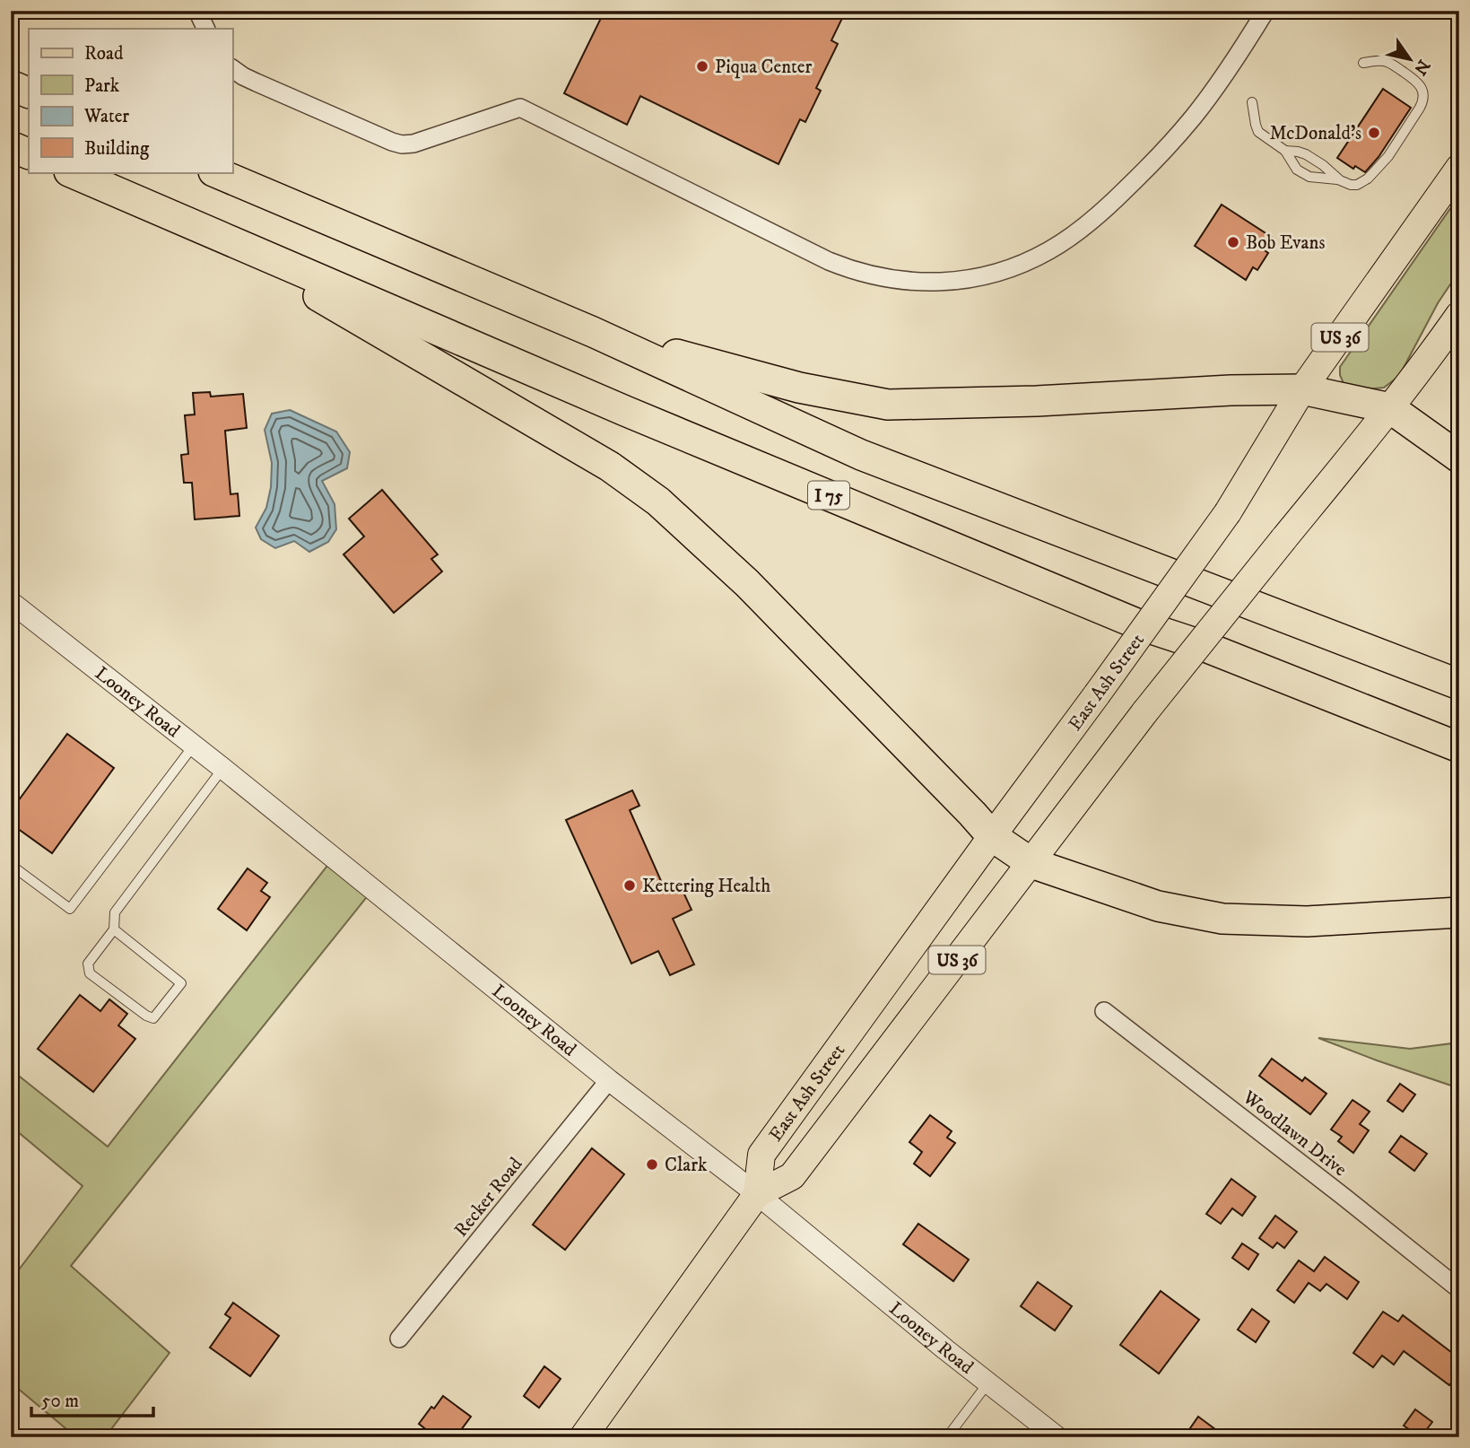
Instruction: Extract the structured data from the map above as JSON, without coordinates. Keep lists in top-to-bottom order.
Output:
{
  "streets": {
    "highway": ["I 75"],
    "main road": ["US 36", "East Ash Street"],
    "street": ["Looney Road", "Woodlawn Drive", "Recker Road"]
  },
  "crossings": [
    ["East Ash Street", "Looney Road"],
    ["Looney Road", "Recker Road"]
  ],
  "places": [
    "Piqua Center",
    "McDonald's",
    "Bob Evans",
    "Kettering Health",
    "Clark"
  ],
  "legend": [
    "Road",
    "Park",
    "Water",
    "Building"
  ],
  "scale_bar": "50 m",
  "north": "bottom right"
}
